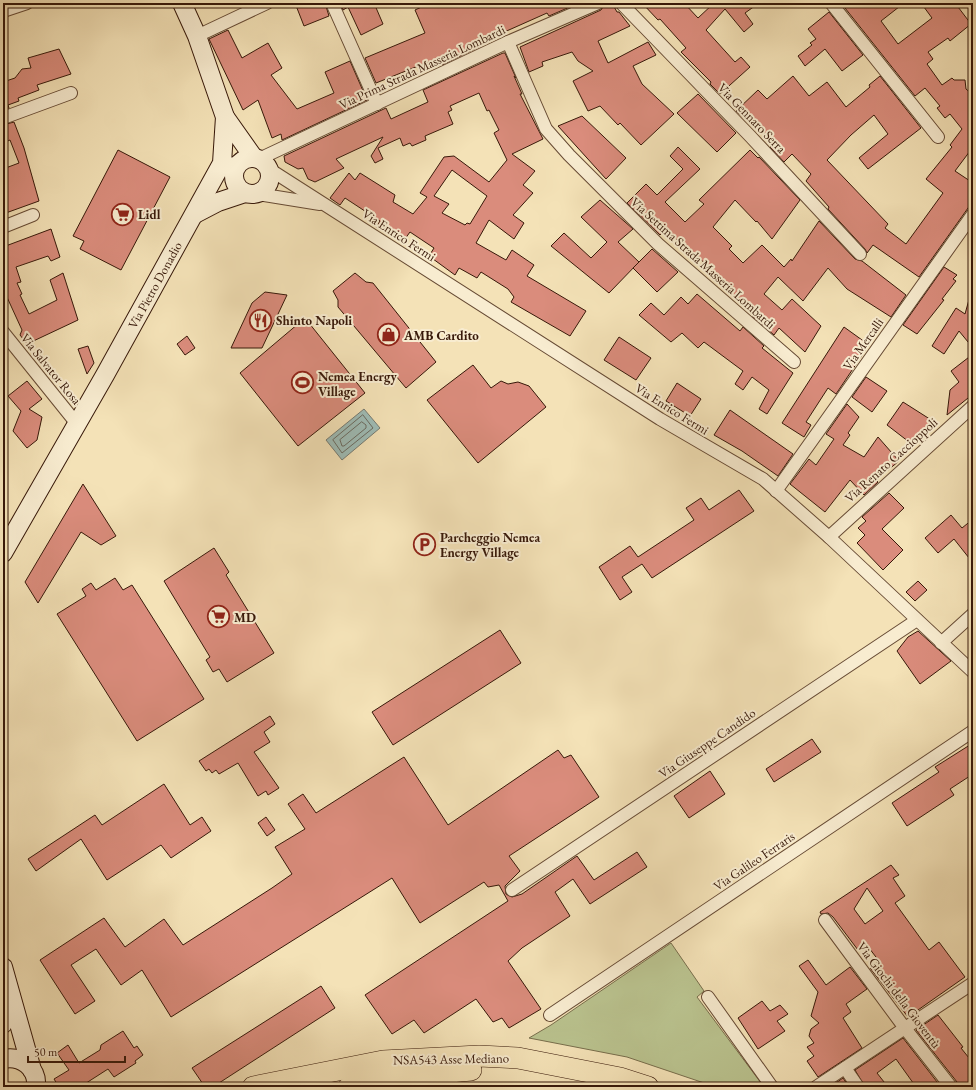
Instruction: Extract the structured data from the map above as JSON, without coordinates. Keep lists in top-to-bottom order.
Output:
{
  "streets": {
    "highway": ["NSA543 Asse Mediano"],
    "main road": ["Via Pietro Donadio"],
    "street": [
      "Via Prima Strada Masseria Lombardi",
      "Via Gennaro Serra",
      "Via Enrico Fermi",
      "Via Settima Strada Masseria Lombardi",
      "Via Mercalli",
      "Via Salvator Rosa",
      "Via Renato Caccioppoli",
      "Via Giuseppe Candido",
      "Via Galileo Ferraris",
      "Via Giochi della Gioventù"
    ]
  },
  "crossings": [
    ["Via Prima Strada Masseria Lombardi", "Via Enrico Fermi"],
    ["Via Prima Strada Masseria Lombardi", "Via Settima Strada Masseria Lombardi"],
    ["Via Prima Strada Masseria Lombardi", "Via Pietro Donadio"],
    ["Via Enrico Fermi", "Via Pietro Donadio"],
    ["Via Enrico Fermi", "Via Mercalli"],
    ["Via Enrico Fermi", "Via Renato Caccioppoli"],
    ["Via Enrico Fermi", "Via Giuseppe Candido"],
    ["Via Pietro Donadio", "Via Salvator Rosa"]
  ],
  "places": {
    "supermarket": ["Lidl", "MD"],
    "restaurant": ["Shinto Napoli"],
    "shop": ["AMB Cardito"],
    "sports": ["Nemea Energy Village"],
    "parking": ["Parcheggio Nemea Energy Village"]
  },
  "scale_bar": "50 m"
}
